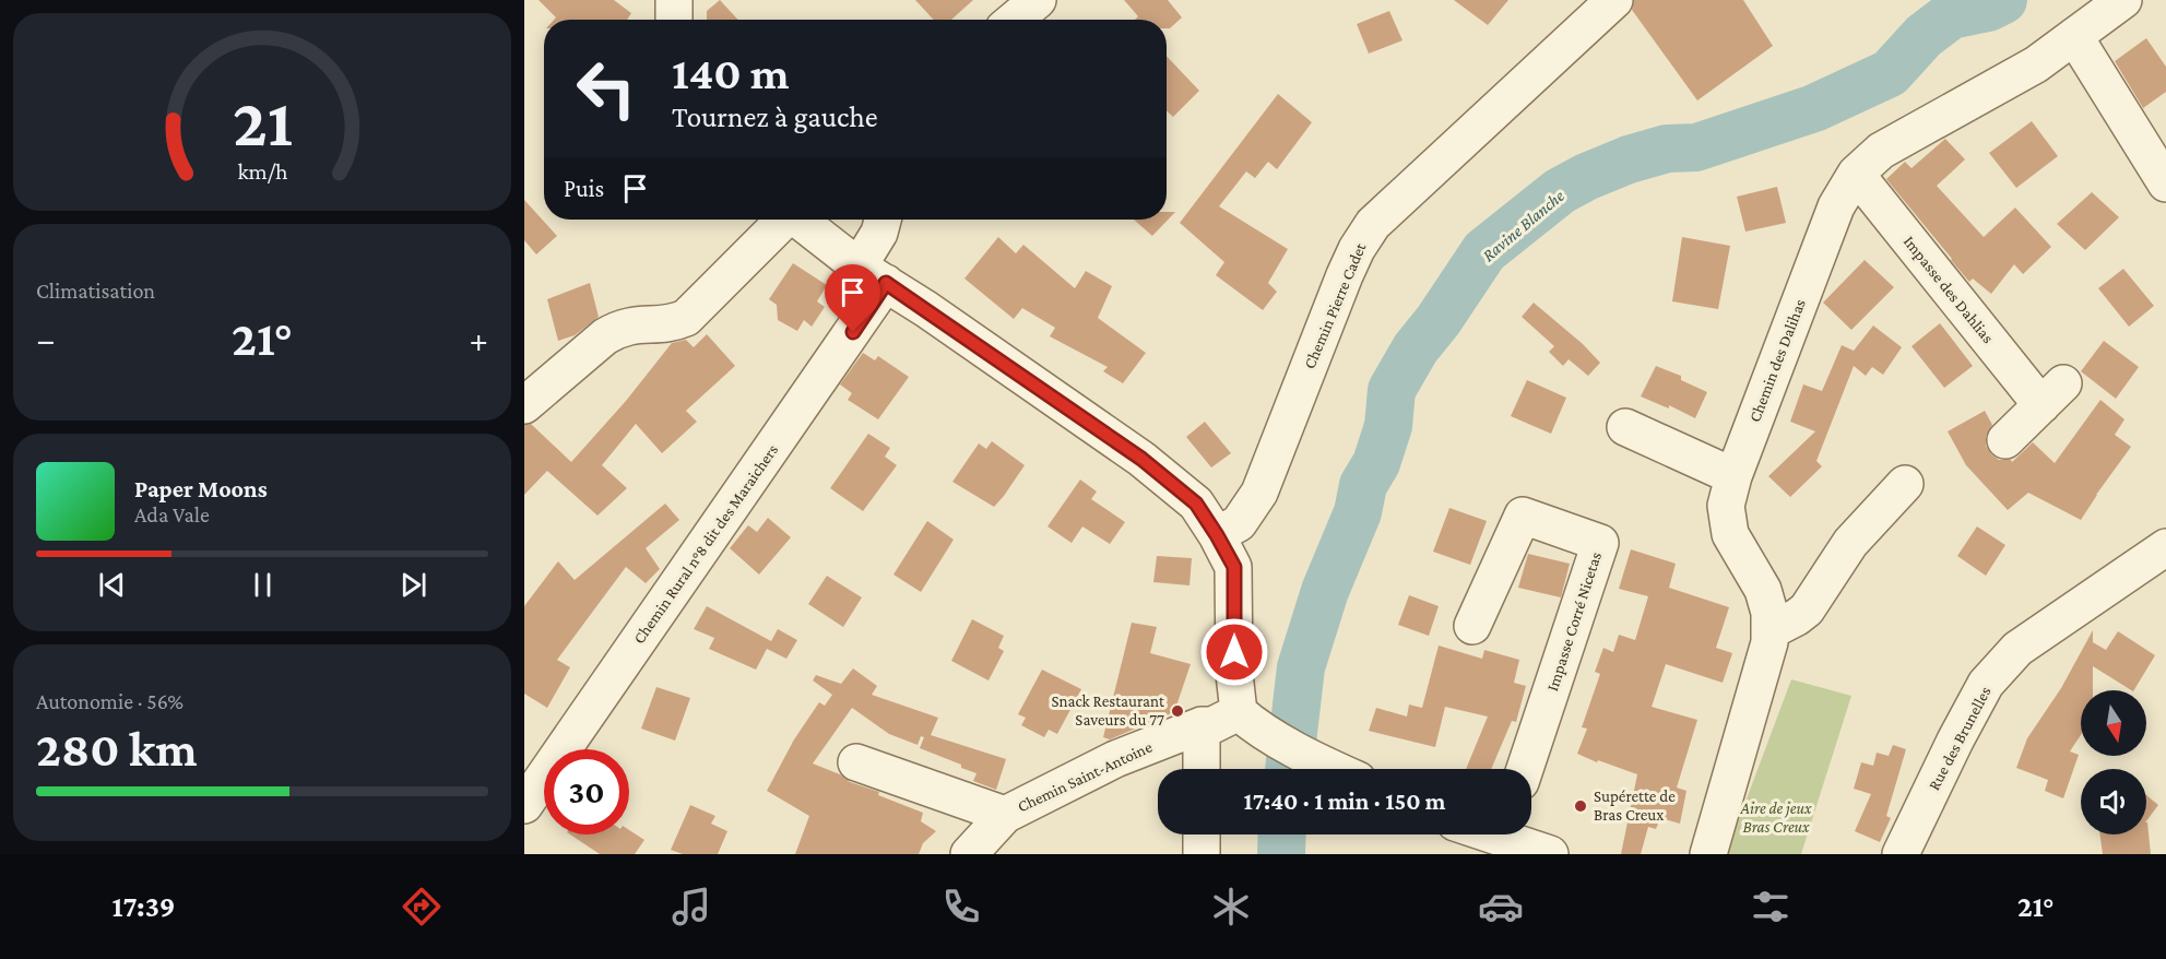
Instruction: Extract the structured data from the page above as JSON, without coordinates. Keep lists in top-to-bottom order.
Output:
{
  "streets": {
    "street": [
      "Impasse des Dahlias",
      "Chemin Pierre Cadet",
      "Chemin des Dalihas",
      "Chemin Rural n°8 dit des Maraichers",
      "Impasse Corré Nicetas",
      "Rue des Brunelles",
      "Chemin Saint-Antoine"
    ]
  },
  "crossings": [
    ["Impasse des Dahlias", "Chemin des Dalihas"]
  ],
  "water": ["Ravine Blanche"],
  "parks": ["Aire de jeux Bras Creux"],
  "places": ["Snack Restaurant Saveurs du 77", "Supérette de Bras Creux"],
  "north": "bottom",
  "page": {
    "turn": ["140 m", "Tournez à gauche"],
    "then": "Puis",
    "tile": [
      "Climatisation",
      ["Autonomie · 56%", "280 km"]
    ],
    "heat": ["−", "21°", "+"],
    "song": ["Paper Moons", "Ada Vale"],
    "limit": "30",
    "trip": "17:40 · 1 min · 150 m",
    "tabs": ["17:39", "21°"],
    "gauge": ["21", "km/h"]
  }
}
